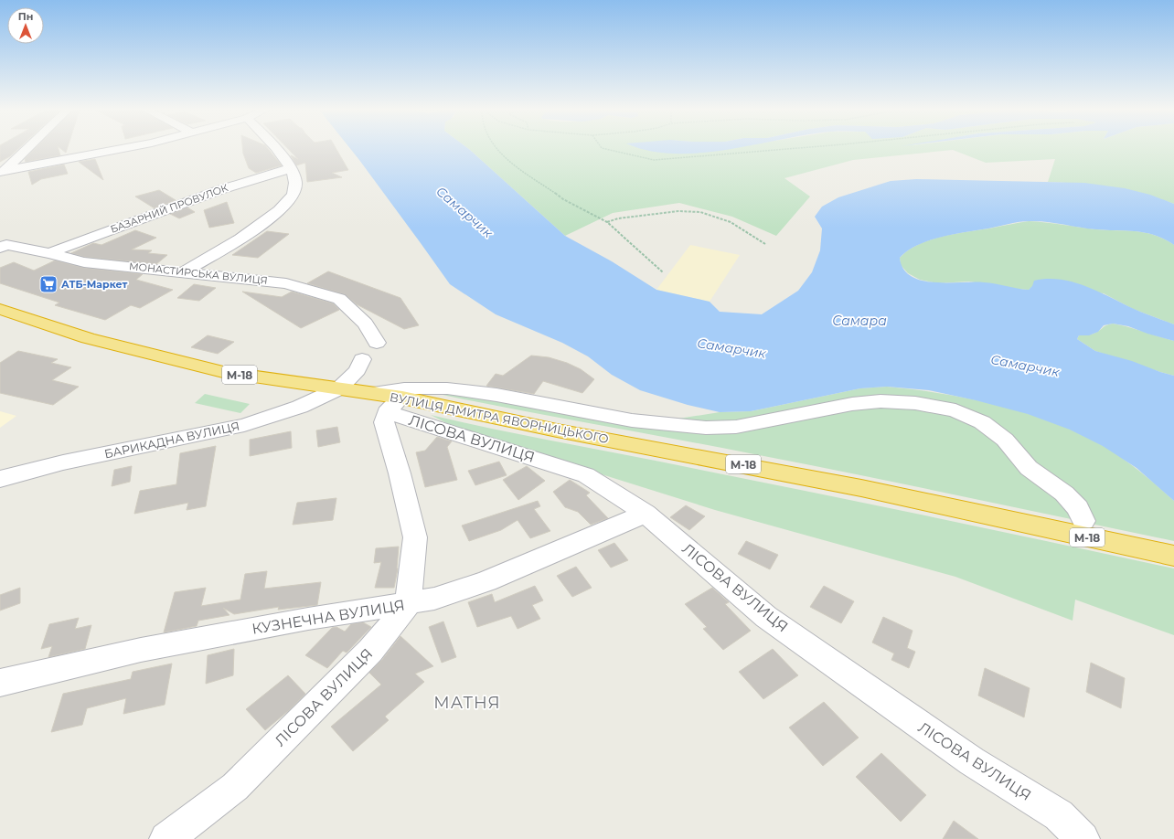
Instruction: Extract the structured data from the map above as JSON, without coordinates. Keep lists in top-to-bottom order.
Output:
{
  "streets": {
    "highway": ["М-18", "ВУЛИЦЯ ДМИТРА ЯВОРНИЦЬКОГО"],
    "street": [
      "БАЗАРНИЙ ПРОВУЛОК",
      "МОНАСТИРСЬКА ВУЛИЦЯ",
      "ЛІСОВА ВУЛИЦЯ",
      "БАРИКАДНА ВУЛИЦЯ",
      "КУЗНЕЧНА ВУЛИЦЯ"
    ]
  },
  "crossings": [
    ["БАЗАРНИЙ ПРОВУЛОК", "МОНАСТИРСЬКА ВУЛИЦЯ"],
    ["ВУЛИЦЯ ДМИТРА ЯВОРНИЦЬКОГО", "ЛІСОВА ВУЛИЦЯ"],
    ["ВУЛИЦЯ ДМИТРА ЯВОРНИЦЬКОГО", "БАРИКАДНА ВУЛИЦЯ"],
    ["ЛІСОВА ВУЛИЦЯ", "КУЗНЕЧНА ВУЛИЦЯ"]
  ],
  "districts": ["МАТНЯ"],
  "water": ["Самарчик", "Самара"],
  "places": {
    "supermarket": ["АТБ-Маркет"]
  },
  "north": "top"
}
